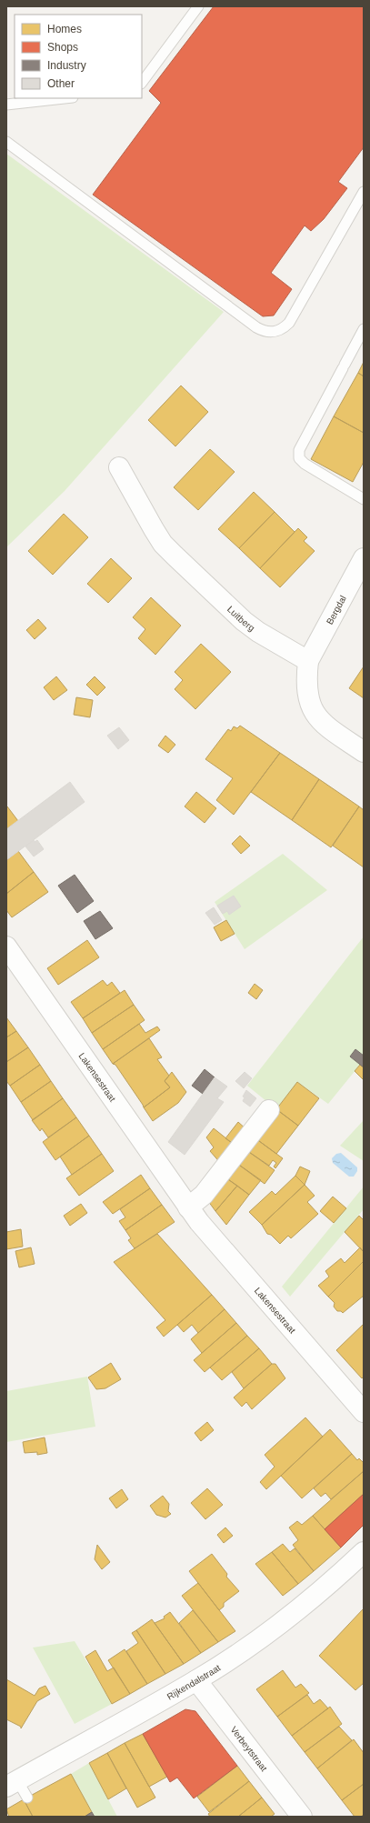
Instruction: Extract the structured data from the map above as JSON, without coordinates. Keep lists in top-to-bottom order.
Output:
{
  "streets": {
    "street": [
      "Bergdal",
      "Luitberg",
      "Lakensestraat",
      "Rijkendalstraat",
      "Verbeytstraat"
    ]
  },
  "crossings": [
    ["Bergdal", "Luitberg"],
    ["Rijkendalstraat", "Verbeytstraat"]
  ],
  "legend": [
    "Homes",
    "Shops",
    "Industry",
    "Other"
  ]
}
